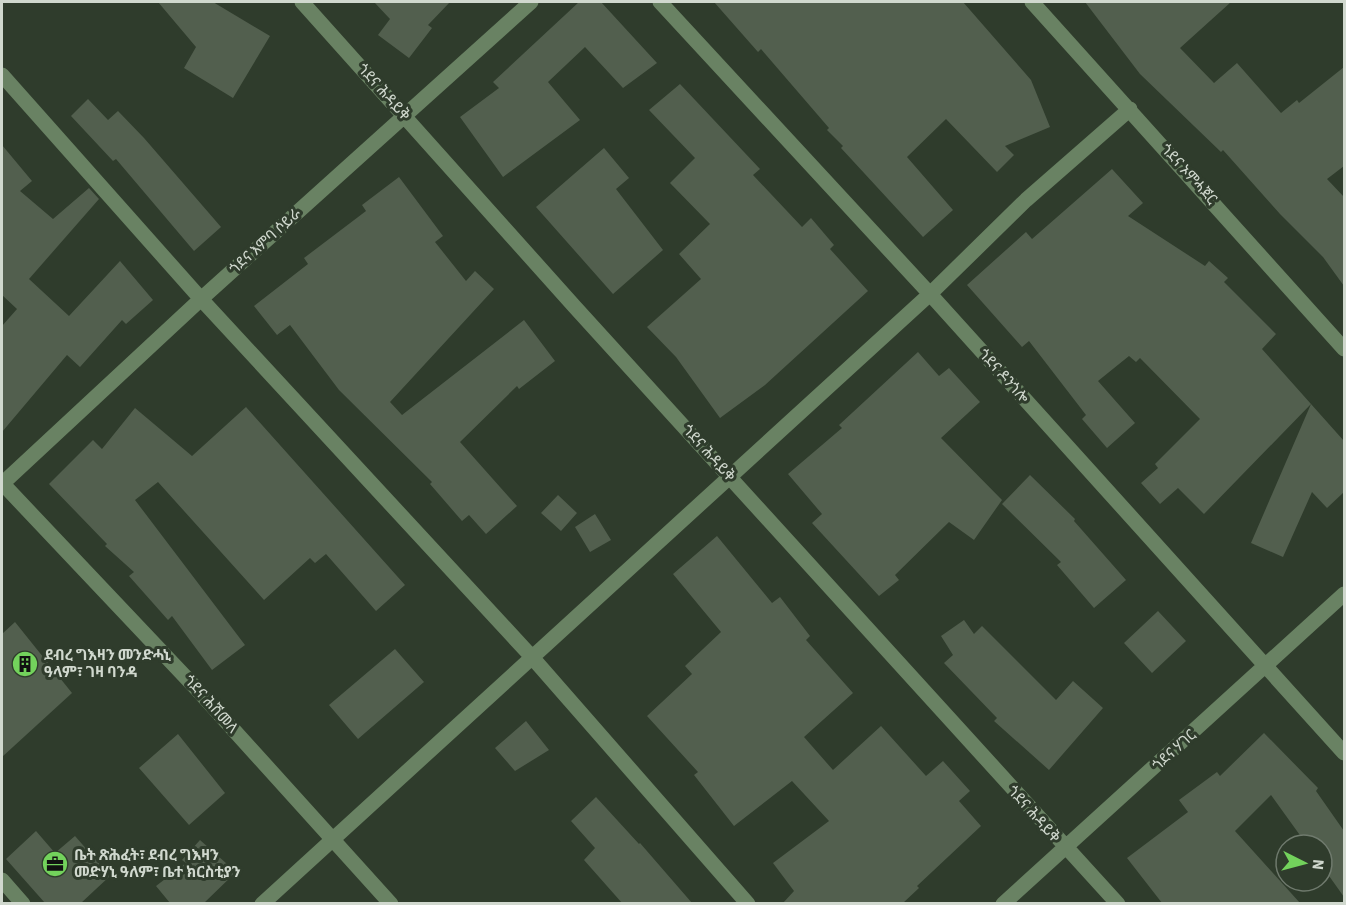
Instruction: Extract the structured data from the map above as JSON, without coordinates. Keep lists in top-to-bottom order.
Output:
{
  "streets": {
    "street": [
      "ጎደና ሕዳይቅ",
      "ጎደና ኦምሓጀር",
      "ጎደና እምባ ሶይራ",
      "ጎደና ዶንጎሎ",
      "ጎደና ሕሽመለ",
      "ጎደና ሃገር"
    ]
  },
  "crossings": [
    ["ጎደና ሕዳይቅ", "ጎደና እምባ ሶይራ"],
    ["ጎደና ሕዳይቅ", "ጎደና ሃገር"],
    ["ጎደና እምባ ሶይራ", "ጎደና ሕሽመለ"],
    ["ጎደና ዶንጎሎ", "ጎደና ሃገር"]
  ],
  "places": {
    "building": ["ደብረ ግእዛን መንድሓኒ ዓላም፣ ገዛ ባንዳ"],
    "office": ["ቤት ጽሕፈት፣ ደብረ ግእዛን መድሃኒ ዓለም፣ ቤተ ክርስቲያን"]
  },
  "north": "right"
}
